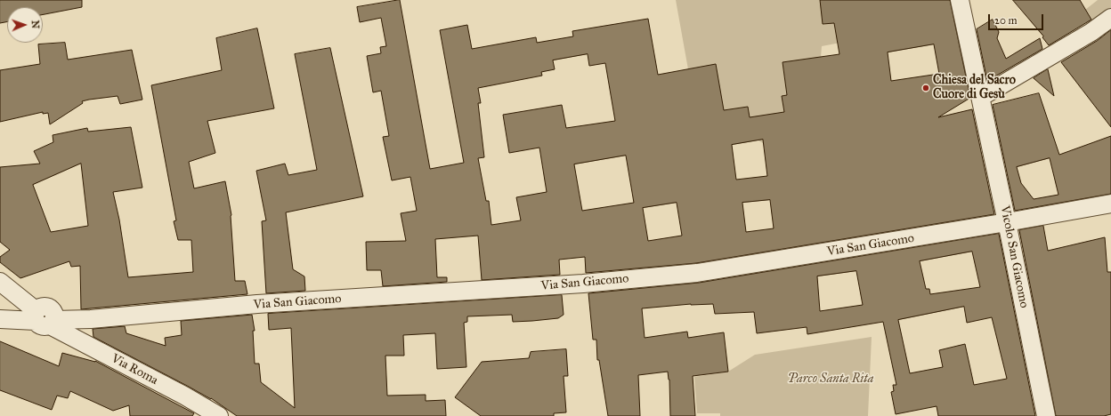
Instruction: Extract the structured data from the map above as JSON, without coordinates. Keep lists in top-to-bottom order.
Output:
{
  "streets": {
    "street": ["Via San Giacomo", "Vicolo San Giacomo", "Via Roma"]
  },
  "crossings": [
    ["Via San Giacomo", "Vicolo San Giacomo"],
    ["Via San Giacomo", "Via Roma"]
  ],
  "parks": ["Parco Santa Rita"],
  "places": ["Chiesa del Sacro Cuore di Gesù"],
  "scale_bar": "20 m",
  "north": "right"
}
